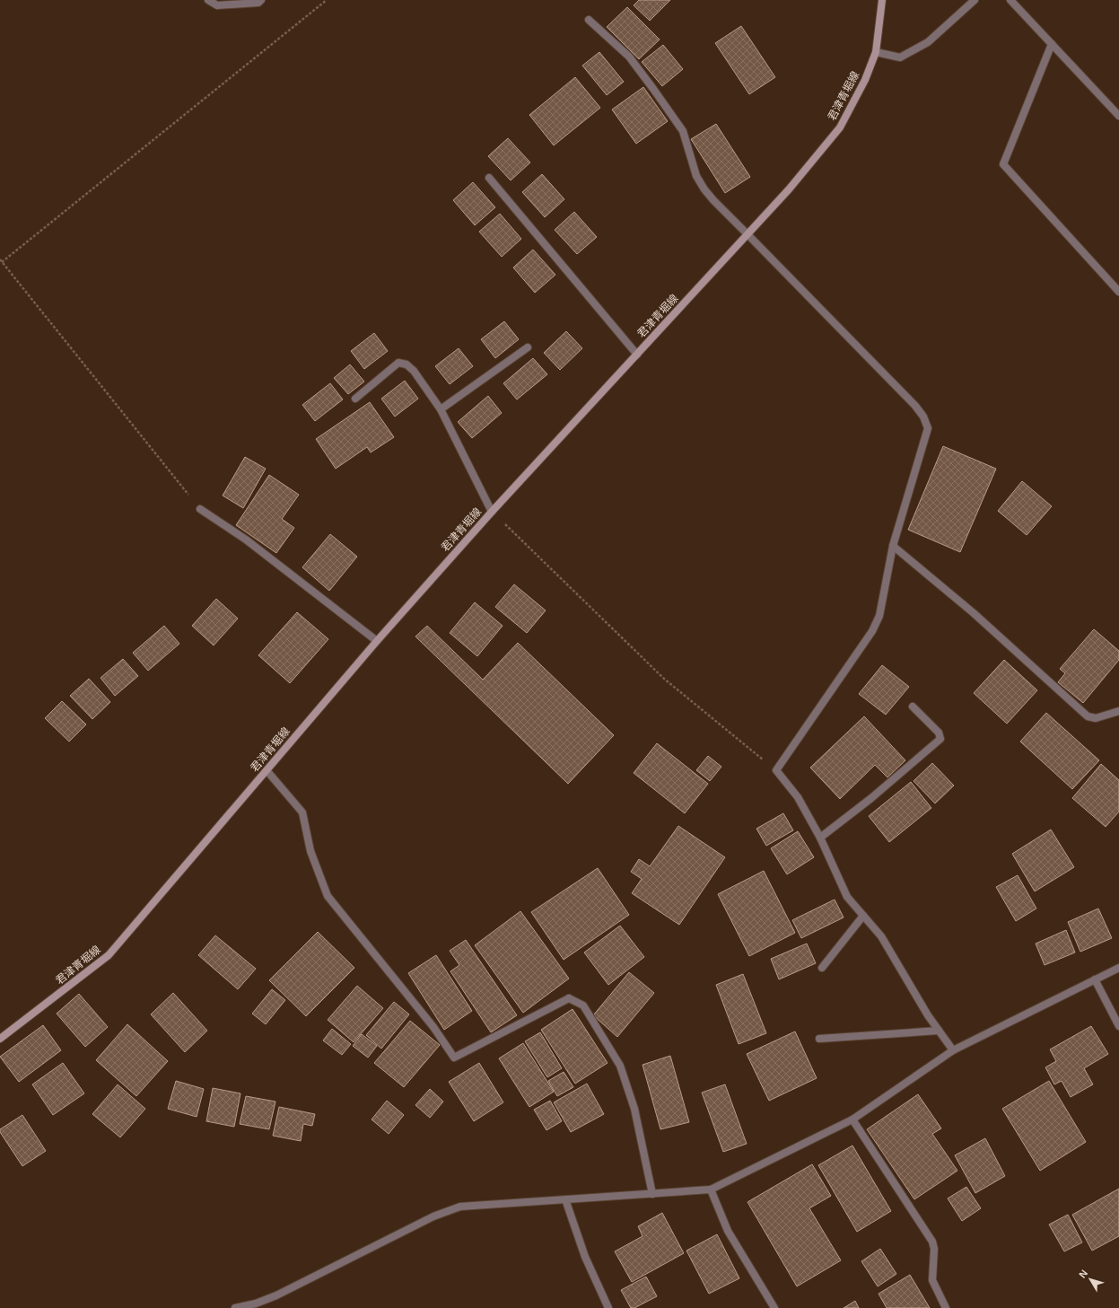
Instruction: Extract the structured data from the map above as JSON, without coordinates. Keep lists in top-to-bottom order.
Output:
{
  "streets": {
    "main road": ["君津青堀線"]
  },
  "north": "top left"
}
